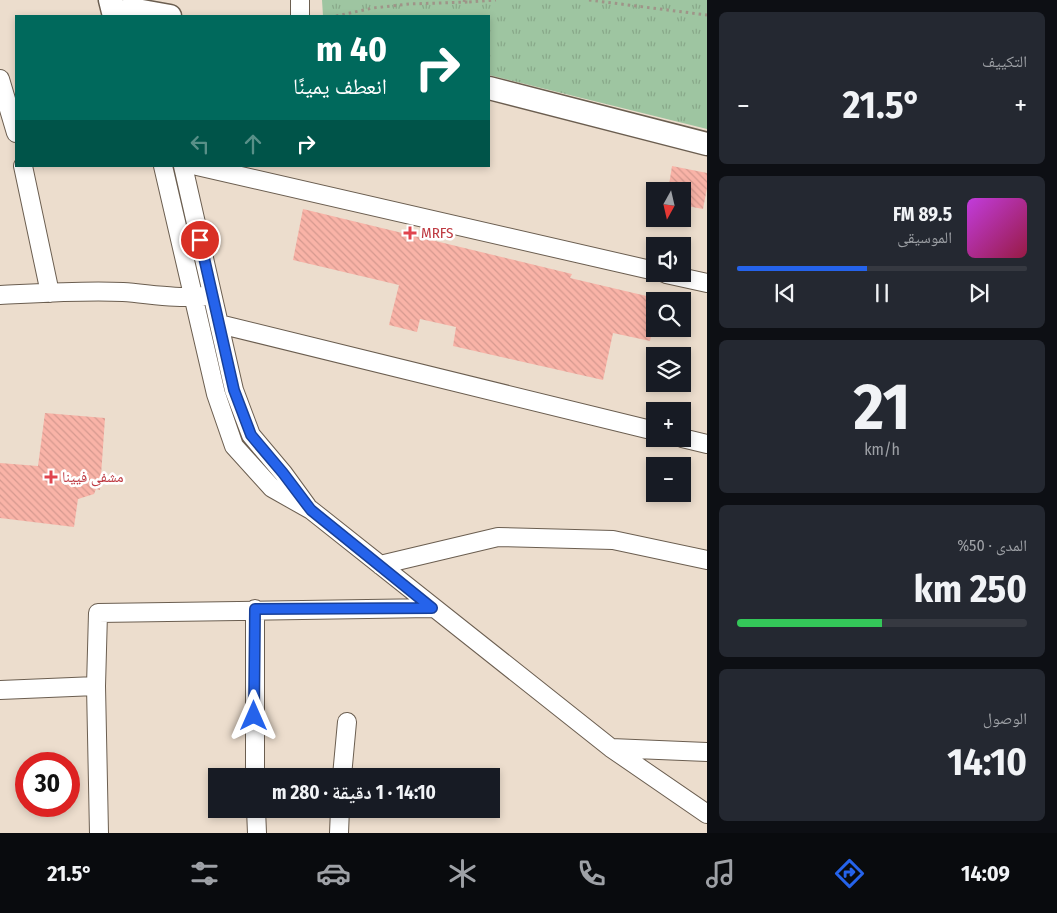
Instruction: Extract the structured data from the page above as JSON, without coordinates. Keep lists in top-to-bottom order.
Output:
{
  "places": {
    "health": ["MRFS", "مشفى فيينا"]
  },
  "north": "bottom",
  "page": {
    "tile": [
      "التكييف",
      ["21", "km/h"],
      ["المدى · 50%", "250 km"],
      ["الوصول", "14:10"]
    ],
    "turn": ["40 m", "انعطف يمينًا"],
    "heat": ["−", "21.5°", "+"],
    "map_buttons": ["+", "−"],
    "song": ["89.5 FM", "الموسيقى"],
    "limit": "30",
    "trip": "14:10 · 1 دقيقة · 280 m",
    "tabs": ["14:09", "21.5°"]
  }
}
